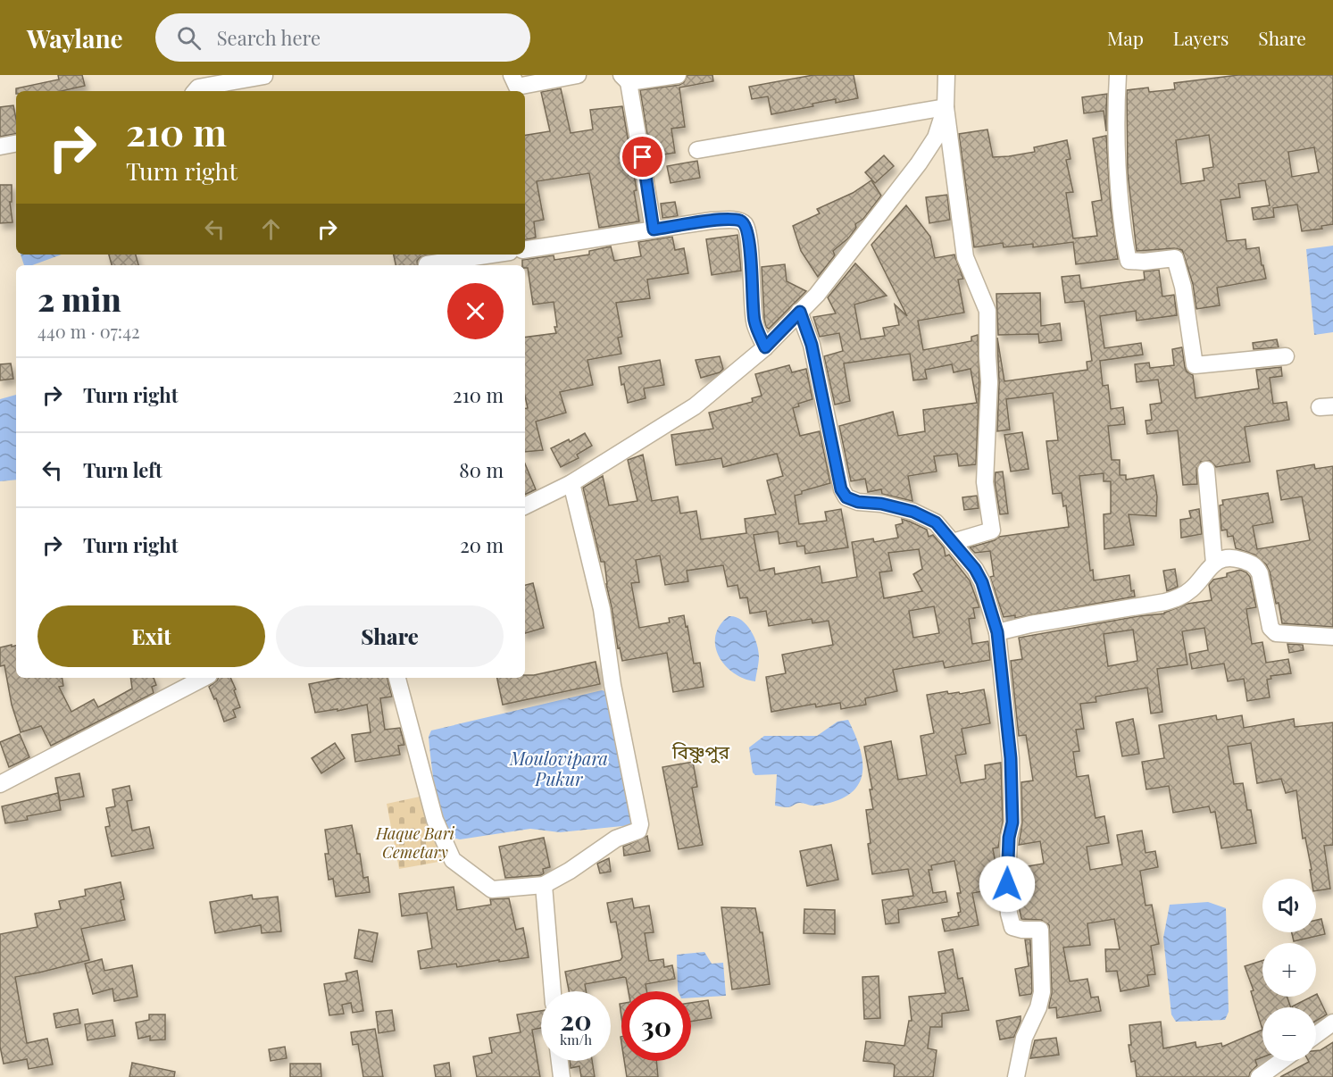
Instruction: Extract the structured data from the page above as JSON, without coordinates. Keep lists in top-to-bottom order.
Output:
{
  "districts": ["বিষ্ণুপুর"],
  "water": ["Moulovipara Pukur"],
  "parks": ["Haque Bari Cemetary"],
  "page": {
    "header": "Waylane",
    "search": "Search here",
    "nav": ["Map", "Layers", "Share"],
    "turn": ["210 m", "Turn right"],
    "heading": ["2 min", "440 m · 07:42"],
    "list": [
      {
        "name": "Turn right",
        "value": "210 m"
      },
      {
        "name": "Turn left",
        "value": "80 m"
      },
      {
        "name": "Turn right",
        "value": "20 m"
      }
    ],
    "buttons": ["Exit", "Share"],
    "map_buttons": ["+", "−"],
    "speed": "20 km/h",
    "limit": "30"
  }
}
